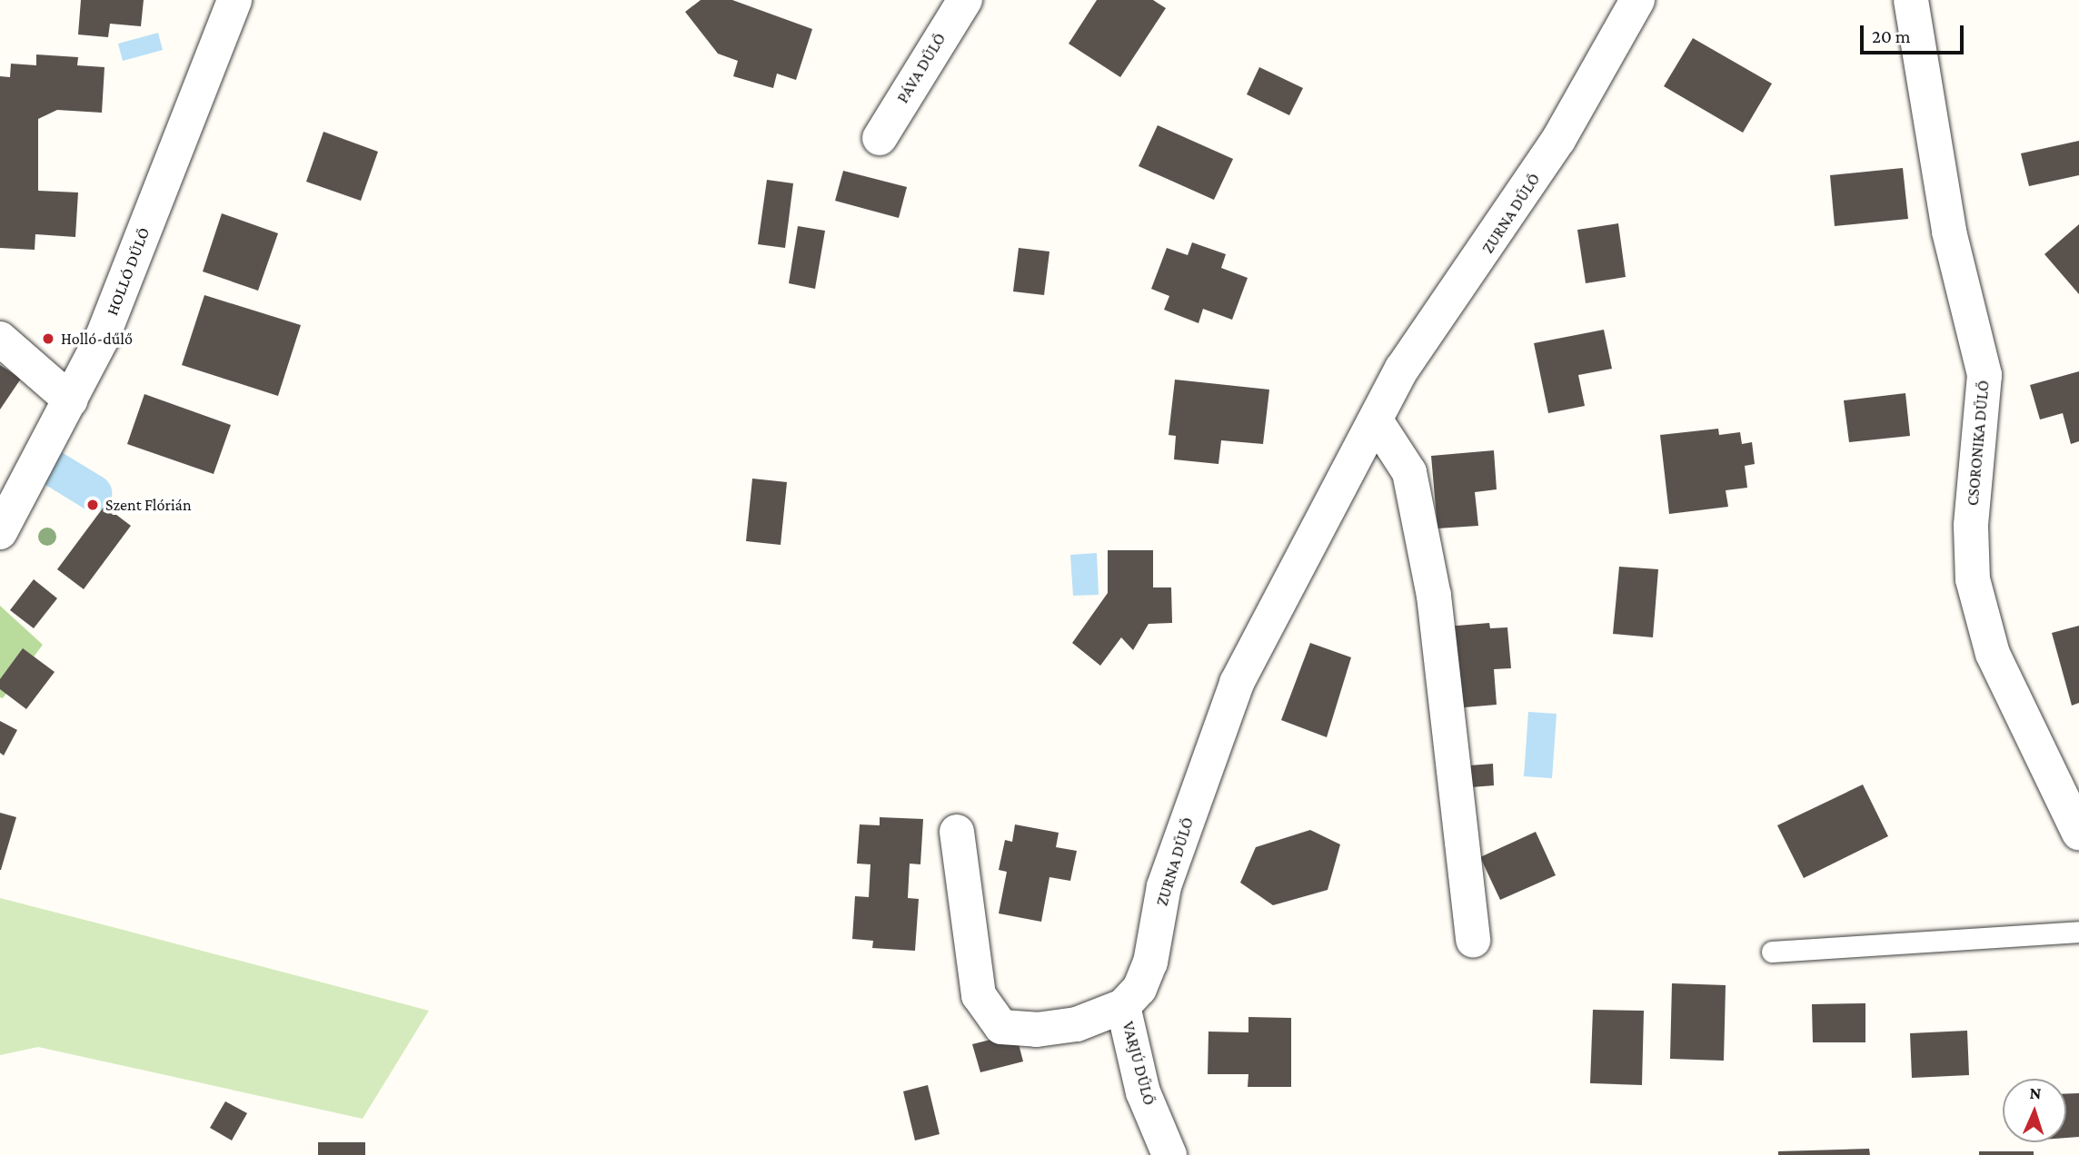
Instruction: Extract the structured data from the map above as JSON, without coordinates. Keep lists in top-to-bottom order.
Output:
{
  "streets": {
    "street": [
      "PÁVA DŰLŐ",
      "ZURNA DŰLŐ",
      "HOLLÓ DŰLŐ",
      "CSORONIKA DŰLŐ",
      "VARJÚ DŰLŐ"
    ]
  },
  "crossings": [
    ["ZURNA DŰLŐ", "VARJÚ DŰLŐ"]
  ],
  "places": ["Holló-dűlő", "Szent Flórián"],
  "scale_bar": "20 m",
  "north": "top"
}
